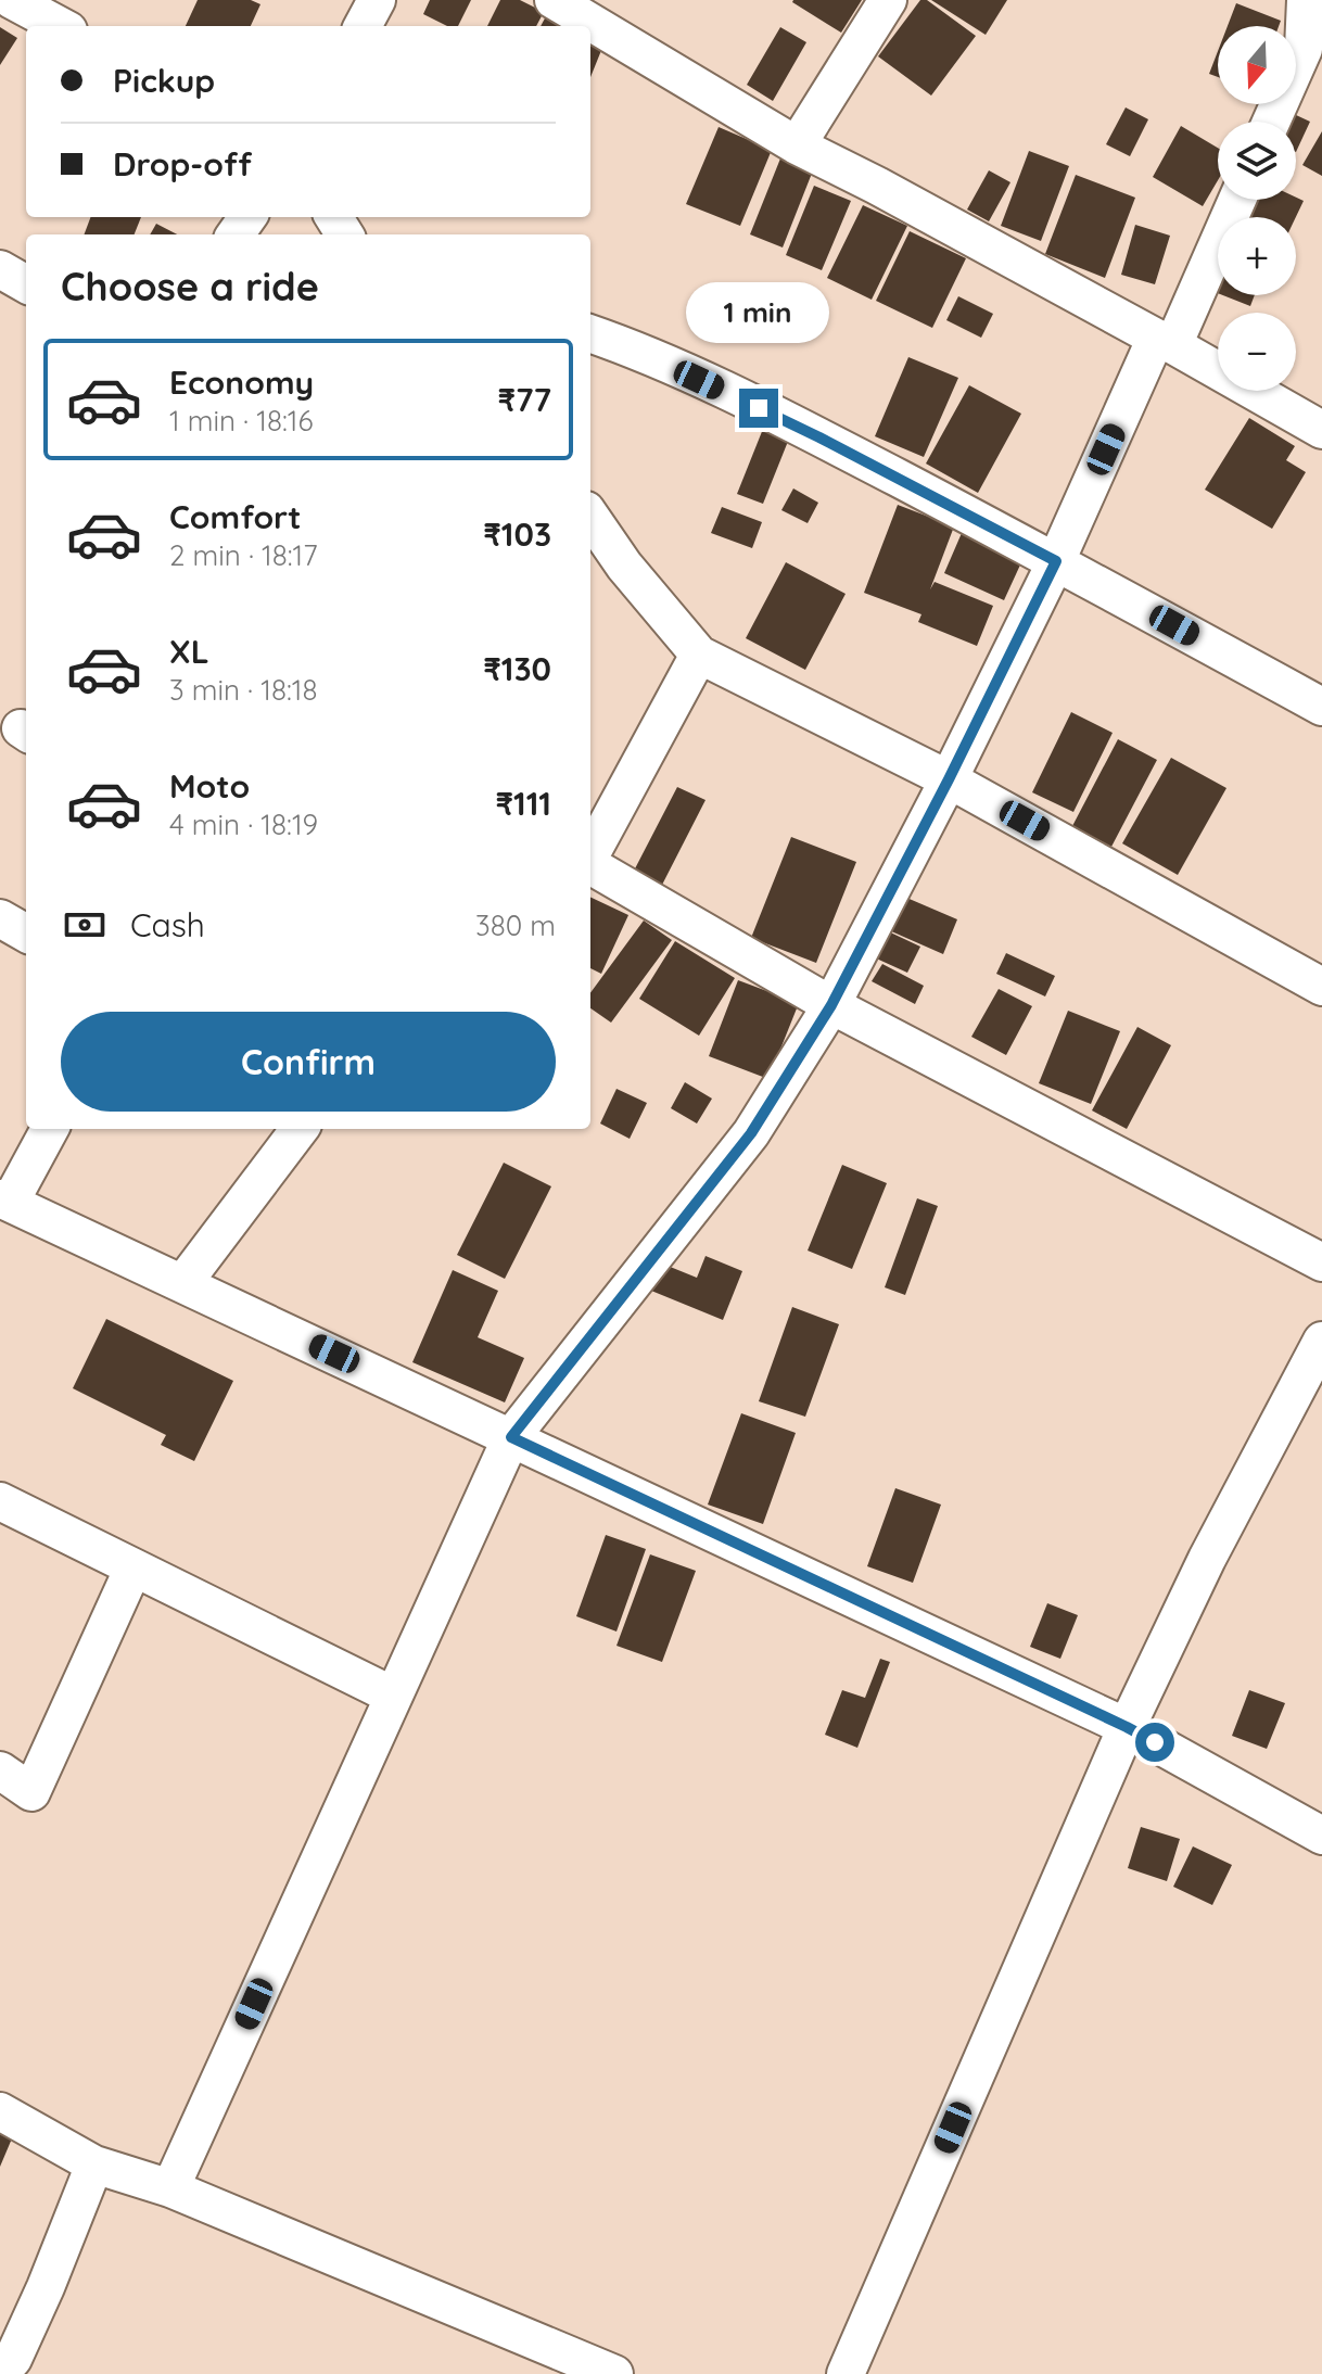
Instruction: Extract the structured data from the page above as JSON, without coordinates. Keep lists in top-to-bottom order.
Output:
{
  "north": "bottom",
  "page": {
    "map_buttons": ["+", "−"],
    "banner": ["Pickup", "Drop-off"],
    "heading": "Choose a ride",
    "bubble": "1 min",
    "list": [
      {
        "name": "Economy",
        "note": "1 min · 18:16",
        "value": "₹77"
      },
      {
        "name": "Comfort",
        "note": "2 min · 18:17",
        "value": "₹103"
      },
      {
        "name": "XL",
        "note": "3 min · 18:18",
        "value": "₹130"
      },
      {
        "name": "Moto",
        "note": "4 min · 18:19",
        "value": "₹111"
      }
    ],
    "pay": ["Cash", "380 m"],
    "buttons": "Confirm"
  }
}
